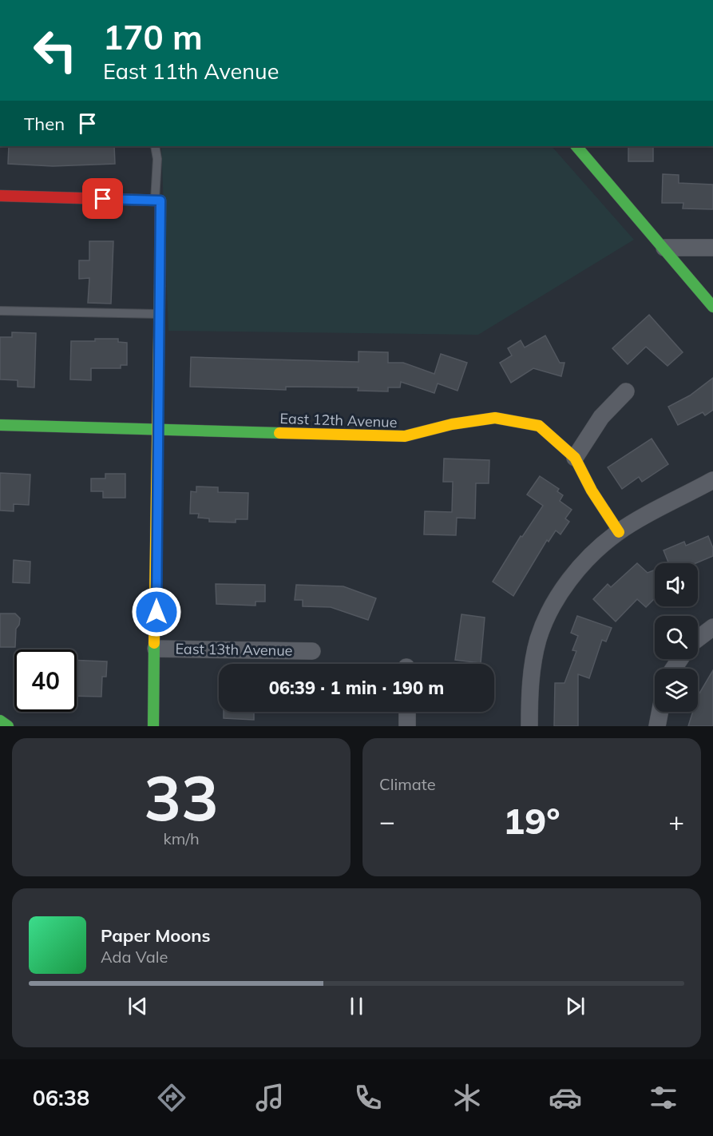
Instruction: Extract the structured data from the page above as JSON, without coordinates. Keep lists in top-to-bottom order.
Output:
{
  "streets": {
    "street": ["East 12th Avenue", "East 13th Avenue"]
  },
  "page": {
    "turn": ["170 m", "East 11th Avenue"],
    "then": "Then",
    "limit": "40",
    "trip": "06:39 · 1 min · 190 m",
    "tile": [
      ["33", "km/h"],
      "Climate"
    ],
    "heat": ["−", "19°", "+"],
    "song": ["Paper Moons", "Ada Vale"],
    "tabs": "06:38"
  }
}
